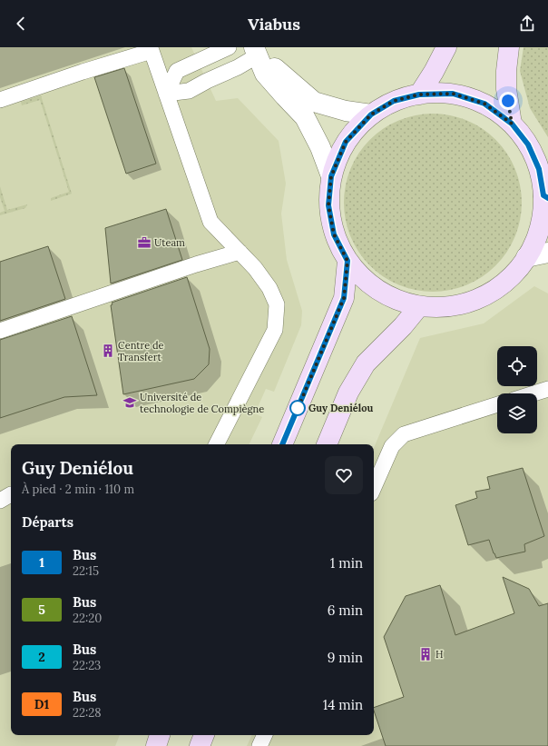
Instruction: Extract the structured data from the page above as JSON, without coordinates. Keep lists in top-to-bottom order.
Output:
{
  "places": {
    "office": ["Uteam"],
    "building": ["Centre de Transfert", "H"],
    "school or university": ["Université de technologie de Compiègne"],
    "other": ["Guy Deniélou"]
  },
  "lines": ["bus line 1"],
  "page": {
    "header": "Viabus",
    "heading": [
      ["Guy Deniélou", "À pied · 2 min · 110 m"],
      "Départs"
    ],
    "list": [
      {
        "mark": "1",
        "name": "Bus",
        "note": "22:15",
        "value": "1 min"
      },
      {
        "mark": "5",
        "name": "Bus",
        "note": "22:20",
        "value": "6 min"
      },
      {
        "mark": "2",
        "name": "Bus",
        "note": "22:23",
        "value": "9 min"
      },
      {
        "mark": "D1",
        "name": "Bus",
        "note": "22:28",
        "value": "14 min"
      }
    ]
  }
}
